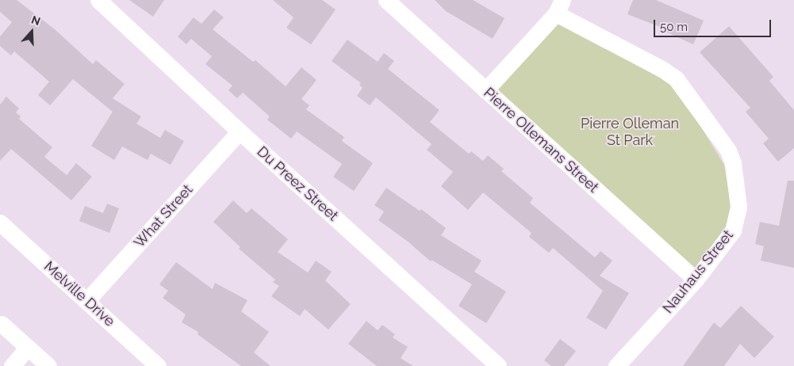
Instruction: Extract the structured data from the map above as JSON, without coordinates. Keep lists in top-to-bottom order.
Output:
{
  "streets": {
    "street": [
      "Pierre Ollemans Street",
      "Du Preez Street",
      "What Street",
      "Nauhaus Street",
      "Melville Drive"
    ]
  },
  "crossings": [
    ["Pierre Ollemans Street", "Nauhaus Street"],
    ["Du Preez Street", "What Street"],
    ["What Street", "Melville Drive"]
  ],
  "parks": ["Pierre Olleman St Park"],
  "scale_bar": "50 m",
  "north": "top"
}
